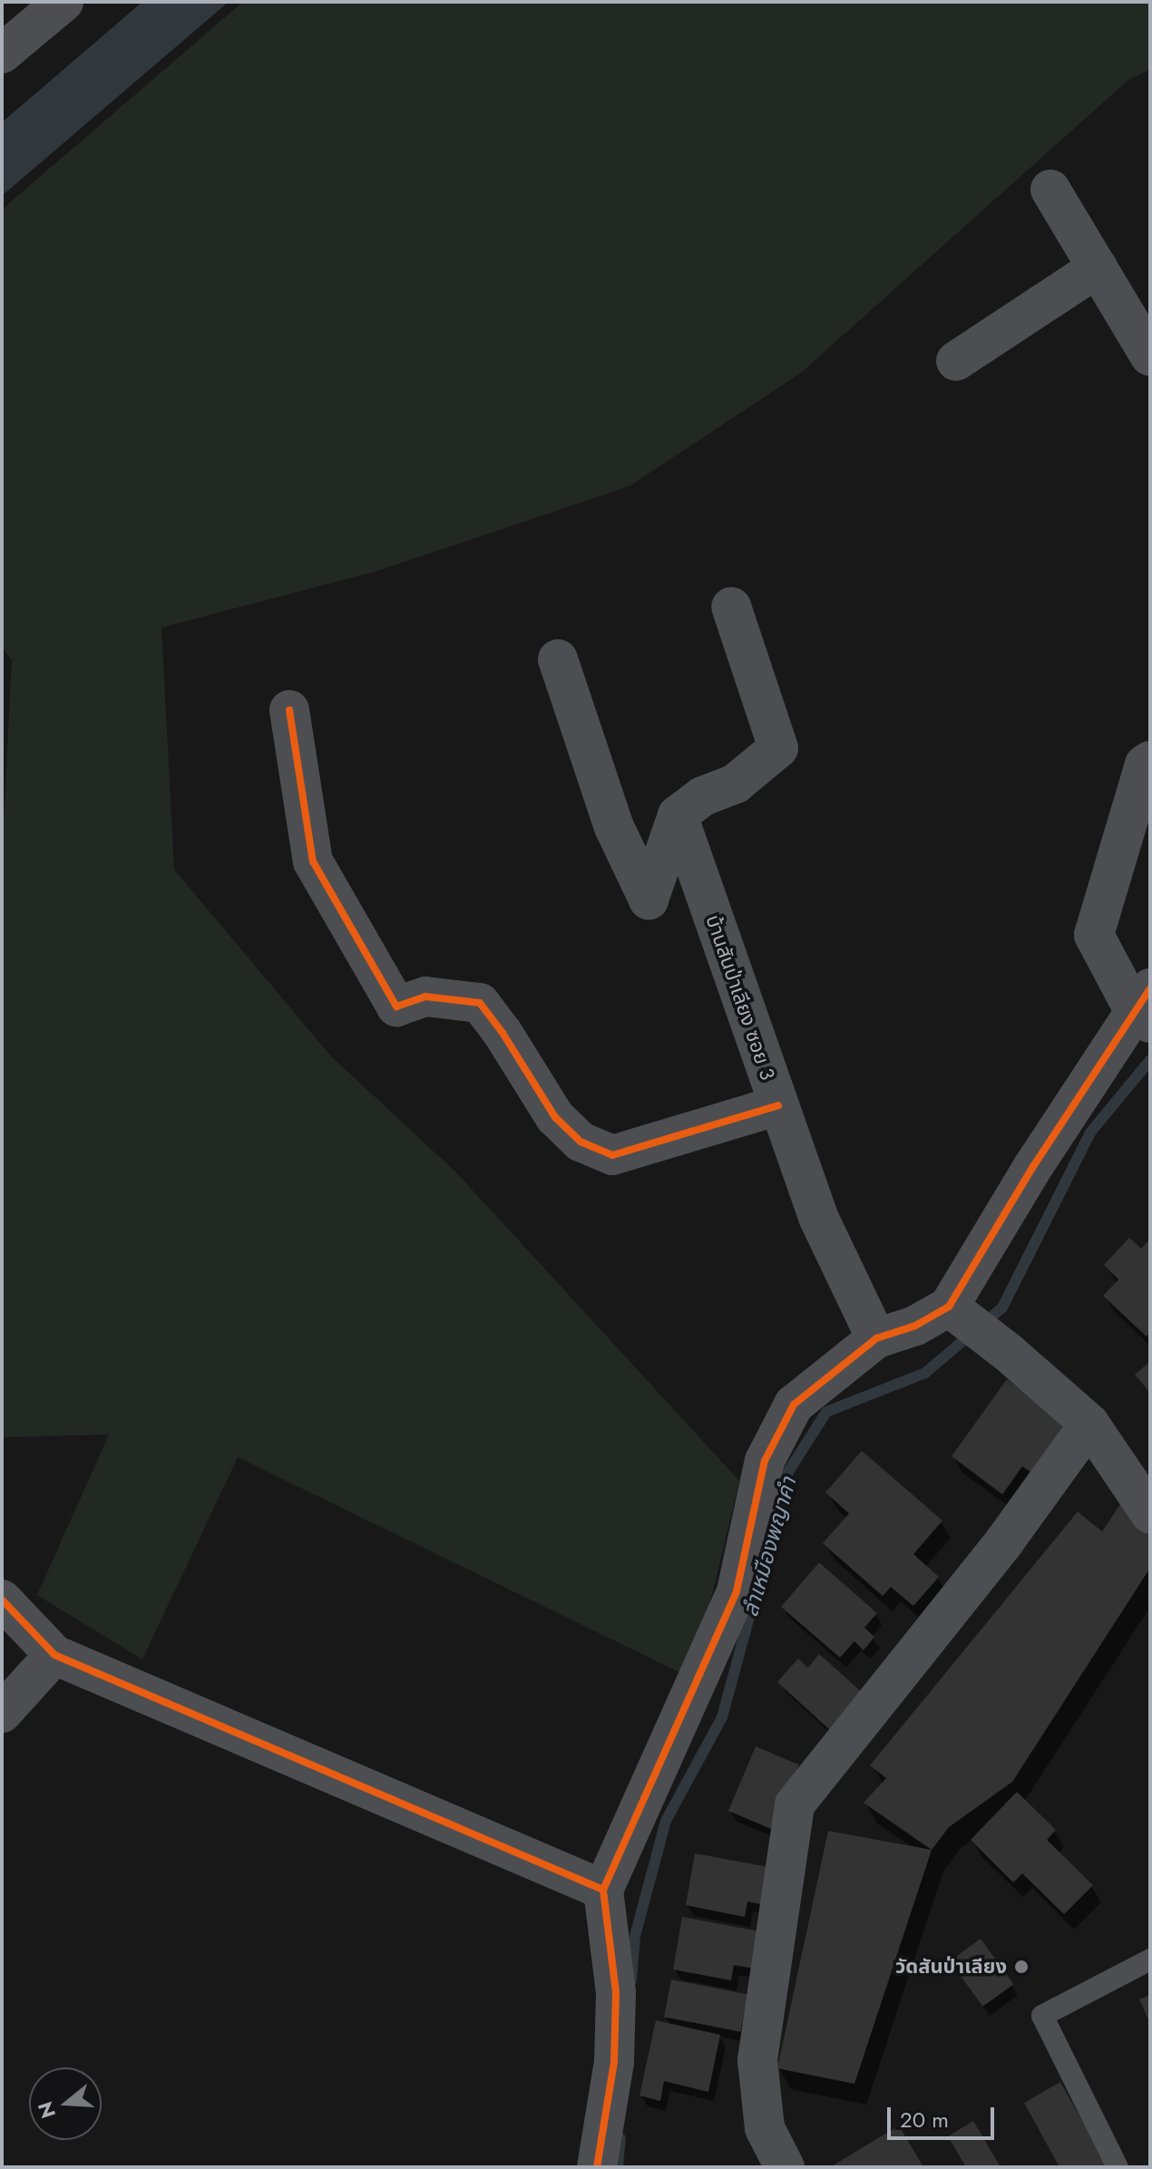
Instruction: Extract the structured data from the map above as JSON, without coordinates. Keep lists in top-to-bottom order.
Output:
{
  "streets": {
    "street": ["บ้านสันป่าเลียง ซอย 3"]
  },
  "water": ["ลำเหมืองพญาคำ"],
  "places": ["วัดสันป่าเลียง"],
  "scale_bar": "20 m",
  "north": "left"
}
